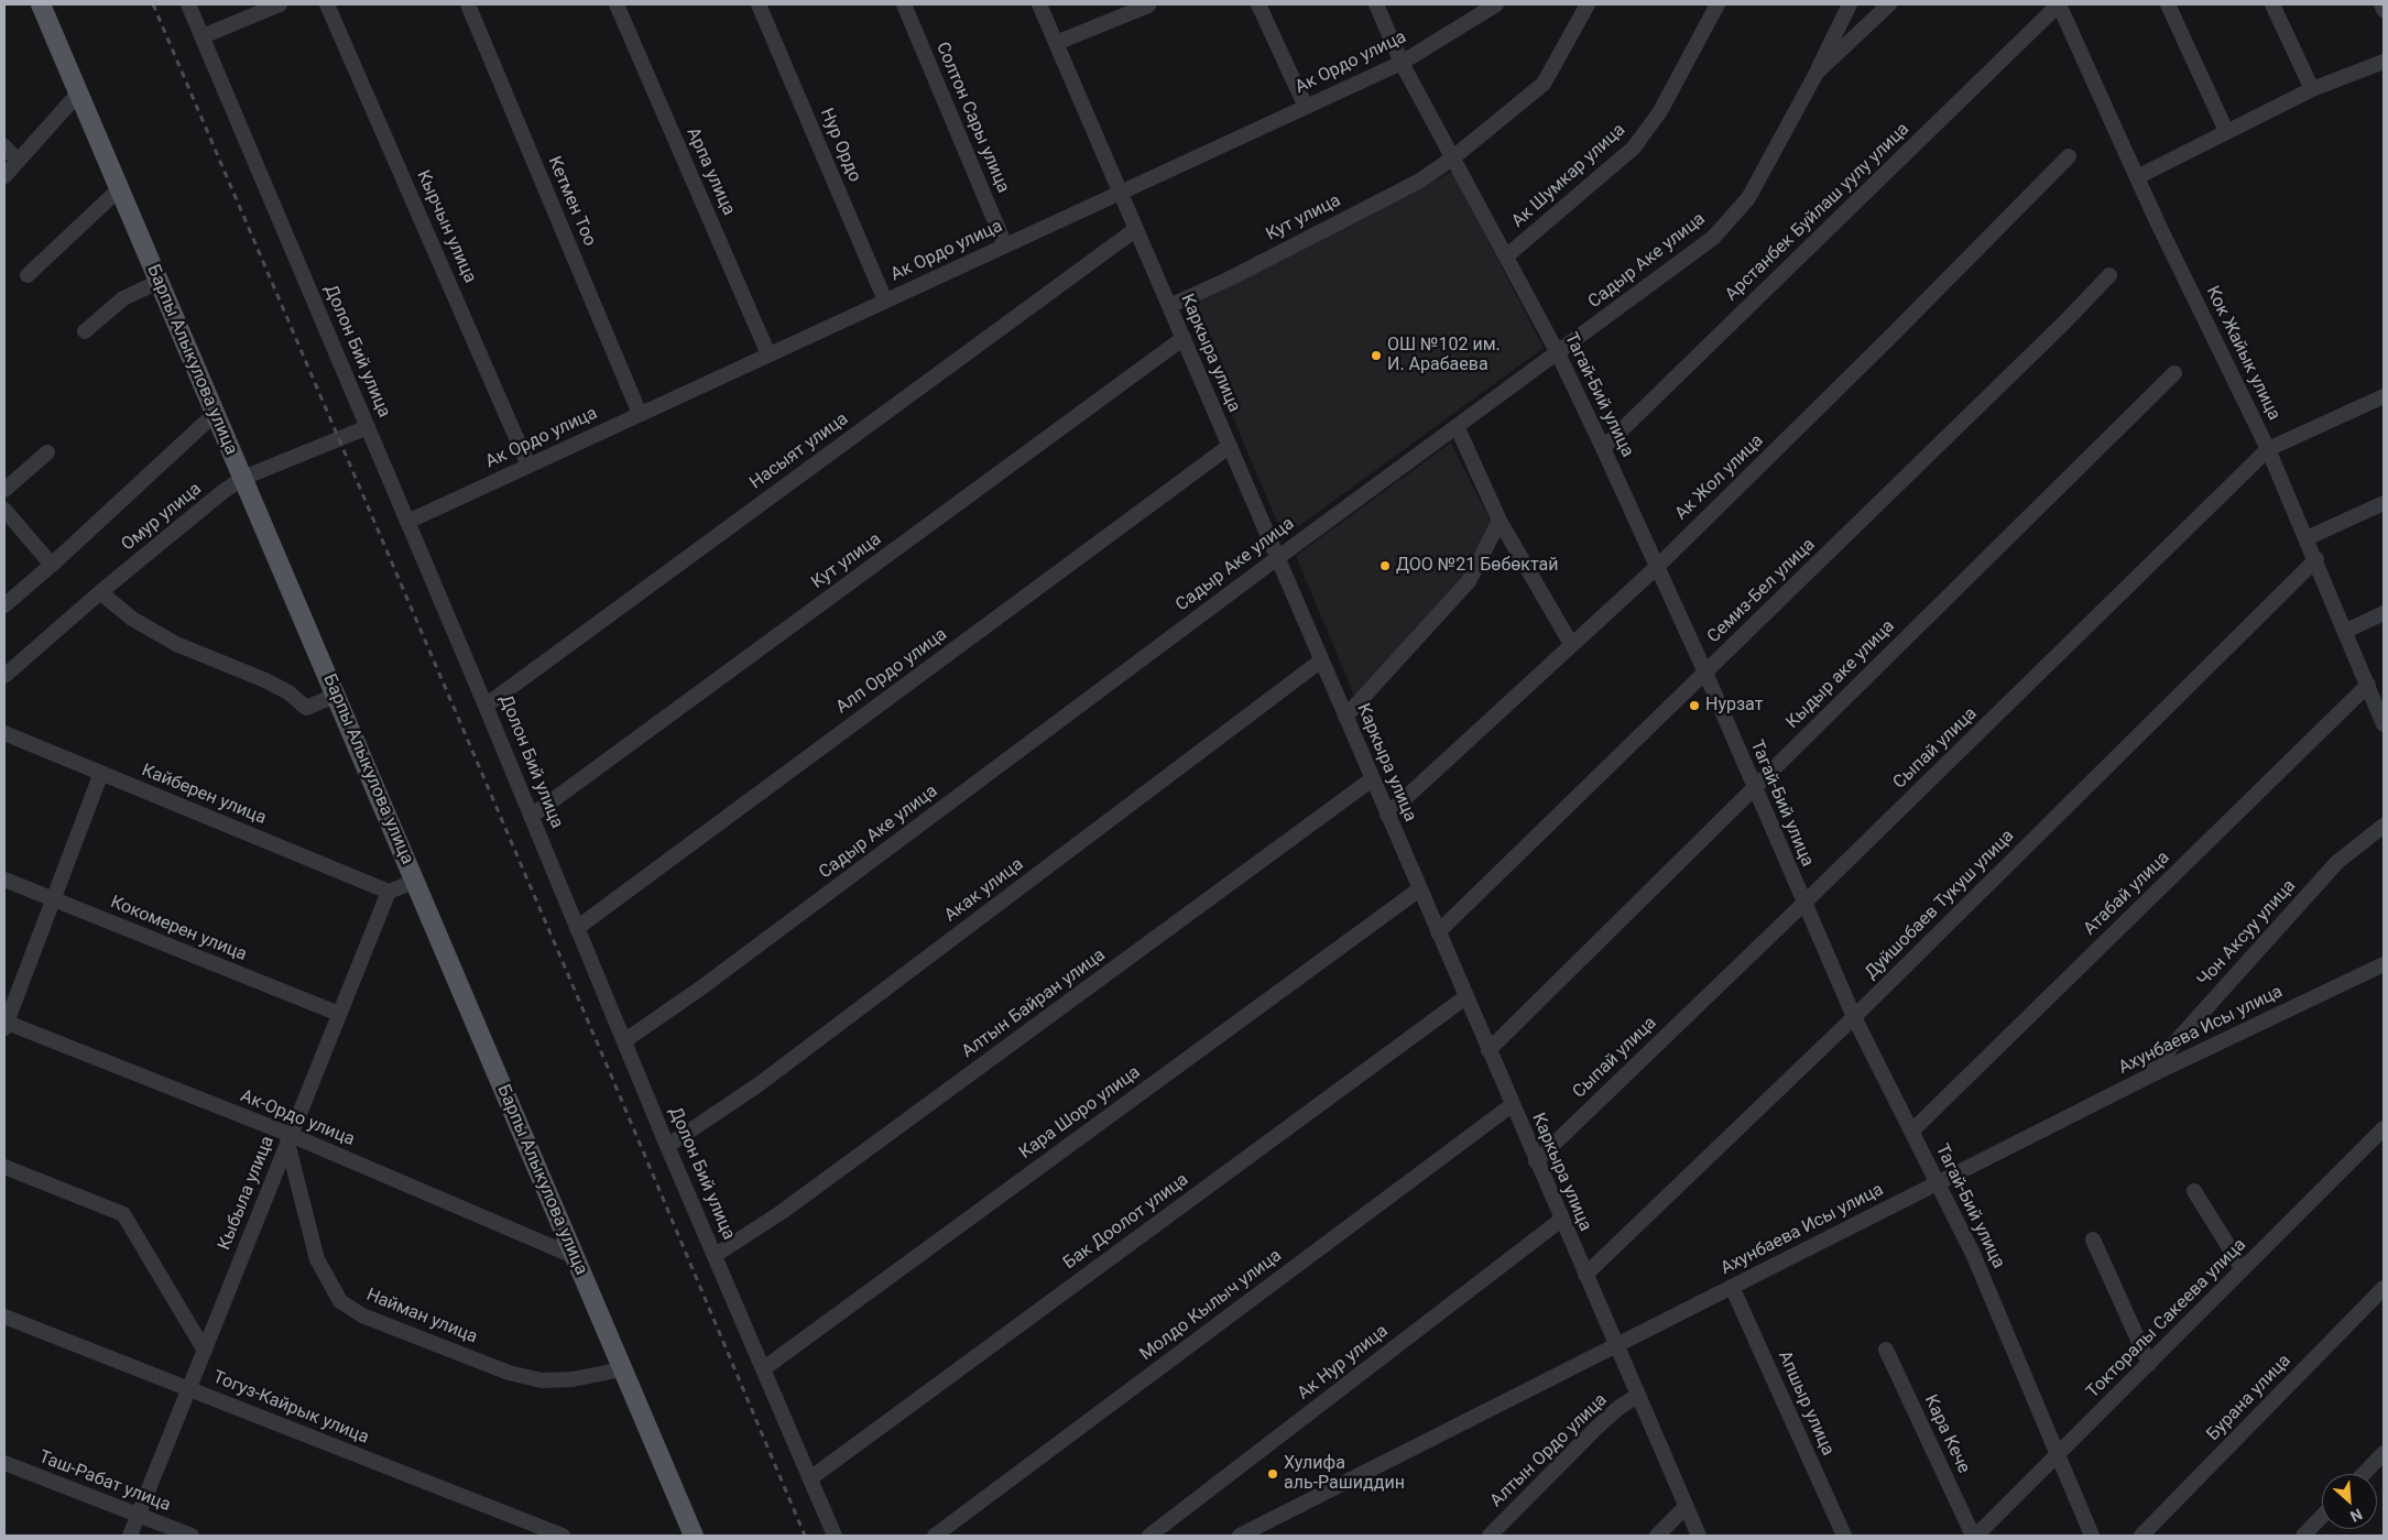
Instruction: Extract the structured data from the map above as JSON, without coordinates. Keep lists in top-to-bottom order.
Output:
{
  "streets": {
    "main road": ["Барпы Алыкулова улица"],
    "street": [
      "Ак Ордо улица",
      "Солтон Сары улица",
      "Нур Ордо",
      "Арпа улица",
      "Ак Шумкар улица",
      "Кетмен Тоо",
      "Арстанбек Буйлаш уулу улица",
      "Кут улица",
      "Кырчын улица",
      "Садыр Аке улица",
      "Долон Бий улица",
      "Каркыра улица",
      "Кок Жайык улица",
      "Тагай-Бий улица",
      "Насыят улица",
      "Ак Жол улица",
      "Омур улица",
      "Семиз-Бел улица",
      "Алп Ордо улица",
      "Кыдыр аке улица",
      "Сыпай улица",
      "Кайберен улица",
      "Акак улица",
      "Атабай улица",
      "Дуйшобаев Тукуш улица",
      "Кокомерен улица",
      "Чон Аксуу улица",
      "Алтын Байран улица",
      "Ахунбаева Исы улица",
      "Кара Шоро улица",
      "Ак-Ордо улица",
      "Кыбыла улица",
      "Бак Доолот улица",
      "Молдо Кылыч улица",
      "Найман улица",
      "Токторалы Сакеева улица",
      "Ак Нур улица",
      "Бурана улица",
      "Апшыр улица",
      "Тогуз-Кайрык улица",
      "Кара Кече",
      "Алтын Ордо улица",
      "Таш-Рабат улица"
    ]
  },
  "crossings": [
    ["Ак Ордо улица", "Солтон Сары улица"],
    ["Ак Ордо улица", "Нур Ордо"],
    ["Ак Ордо улица", "Арпа улица"],
    ["Ак Ордо улица", "Кетмен Тоо"],
    ["Ак Ордо улица", "Кырчын улица"],
    ["Ак Ордо улица", "Долон Бий улица"],
    ["Ак Ордо улица", "Каркыра улица"],
    ["Ак Ордо улица", "Тагай-Бий улица"],
    ["Ак Шумкар улица", "Тагай-Бий улица"],
    ["Арстанбек Буйлаш уулу улица", "Кок Жайык улица"],
    ["Арстанбек Буйлаш уулу улица", "Тагай-Бий улица"],
    ["Кут улица", "Долон Бий улица"],
    ["Кут улица", "Каркыра улица"],
    ["Кут улица", "Тагай-Бий улица"],
    ["Садыр Аке улица", "Долон Бий улица"],
    ["Садыр Аке улица", "Каркыра улица"],
    ["Садыр Аке улица", "Тагай-Бий улица"],
    ["Долон Бий улица", "Насыят улица"],
    ["Долон Бий улица", "Омур улица"],
    ["Долон Бий улица", "Алп Ордо улица"],
    ["Долон Бий улица", "Акак улица"],
    ["Долон Бий улица", "Алтын Байран улица"],
    ["Долон Бий улица", "Кара Шоро улица"],
    ["Долон Бий улица", "Бак Доолот улица"],
    ["Каркыра улица", "Насыят улица"],
    ["Каркыра улица", "Ак Жол улица"],
    ["Каркыра улица", "Семиз-Бел улица"],
    ["Каркыра улица", "Алп Ордо улица"],
    ["Каркыра улица", "Кыдыр аке улица"],
    ["Каркыра улица", "Сыпай улица"],
    ["Каркыра улица", "Акак улица"],
    ["Каркыра улица", "Дуйшобаев Тукуш улица"],
    ["Каркыра улица", "Алтын Байран улица"],
    ["Каркыра улица", "Ахунбаева Исы улица"],
    ["Каркыра улица", "Кара Шоро улица"],
    ["Каркыра улица", "Бак Доолот улица"],
    ["Каркыра улица", "Молдо Кылыч улица"],
    ["Каркыра улица", "Ак Нур улица"],
    ["Каркыра улица", "Алтын Ордо улица"],
    ["Кок Жайык улица", "Сыпай улица"],
    ["Кок Жайык улица", "Атабай улица"],
    ["Кок Жайык улица", "Дуйшобаев Тукуш улица"],
    ["Барпы Алыкулова улица", "Омур улица"],
    ["Барпы Алыкулова улица", "Ак-Ордо улица"],
    ["Барпы Алыкулова улица", "Найман улица"],
    ["Тагай-Бий улица", "Ак Жол улица"],
    ["Тагай-Бий улица", "Семиз-Бел улица"],
    ["Тагай-Бий улица", "Кыдыр аке улица"],
    ["Тагай-Бий улица", "Сыпай улица"],
    ["Тагай-Бий улица", "Атабай улица"],
    ["Тагай-Бий улица", "Дуйшобаев Тукуш улица"],
    ["Тагай-Бий улица", "Ахунбаева Исы улица"],
    ["Тагай-Бий улица", "Токторалы Сакеева улица"],
    ["Кайберен улица", "Кыбыла улица"],
    ["Кокомерен улица", "Кыбыла улица"],
    ["Чон Аксуу улица", "Ахунбаева Исы улица"],
    ["Ахунбаева Исы улица", "Апшыр улица"],
    ["Ак-Ордо улица", "Кыбыла улица"],
    ["Ак-Ордо улица", "Найман улица"],
    ["Кыбыла улица", "Найман улица"],
    ["Кыбыла улица", "Тогуз-Кайрык улица"],
    ["Кыбыла улица", "Таш-Рабат улица"],
    ["Токторалы Сакеева улица", "Кара Кече"]
  ],
  "places": [
    "ОШ №102 им. И. Арабаева",
    "ДОО №21 Бөбөктай",
    "Нурзат",
    "Хулифа аль-Рашиддин"
  ],
  "north": "bottom right"
}
